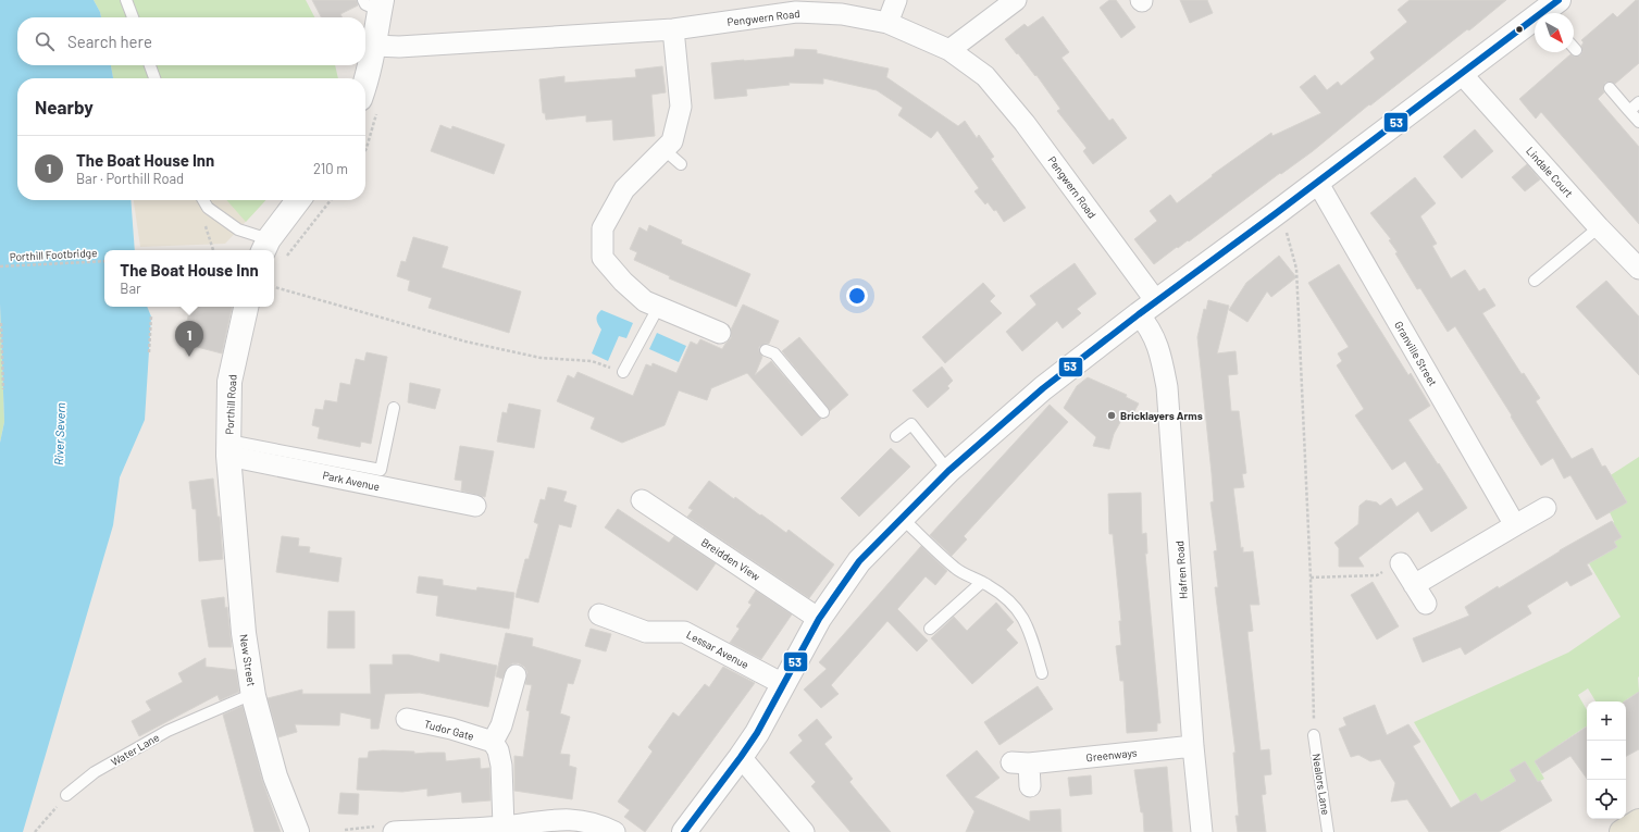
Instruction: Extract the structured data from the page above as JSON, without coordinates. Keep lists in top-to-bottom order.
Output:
{
  "streets": {
    "main road": ["Porthill Road", "New Street"],
    "street": [
      "Pengwern Road",
      "Lindale Court",
      "Granville Street",
      "Park Avenue",
      "Breidden View",
      "Hafren Road",
      "Lessar Avenue",
      "Tudor Gate",
      "Greenways"
    ],
    "lane": ["Water Lane", "Nealors Lane"],
    "path": ["Porthill Footbridge"]
  },
  "crossings": [
    ["Pengwern Road", "Hafren Road"],
    ["Porthill Road", "Park Avenue"],
    ["Porthill Road", "New Street"],
    ["Hafren Road", "Greenways"],
    ["New Street", "Water Lane"]
  ],
  "water": ["River Severn"],
  "places": ["Bricklayers Arms"],
  "lines": ["transit line 53"],
  "north": "bottom right",
  "page": {
    "search": "Search here",
    "heading": "Nearby",
    "list": [
      {
        "mark": "1",
        "name": "The Boat House Inn",
        "note": "Bar · Porthill Road",
        "value": "210 m"
      }
    ],
    "popup": ["The Boat House Inn", "Bar"],
    "pins": "1",
    "map_buttons": ["+", "−"]
  }
}
